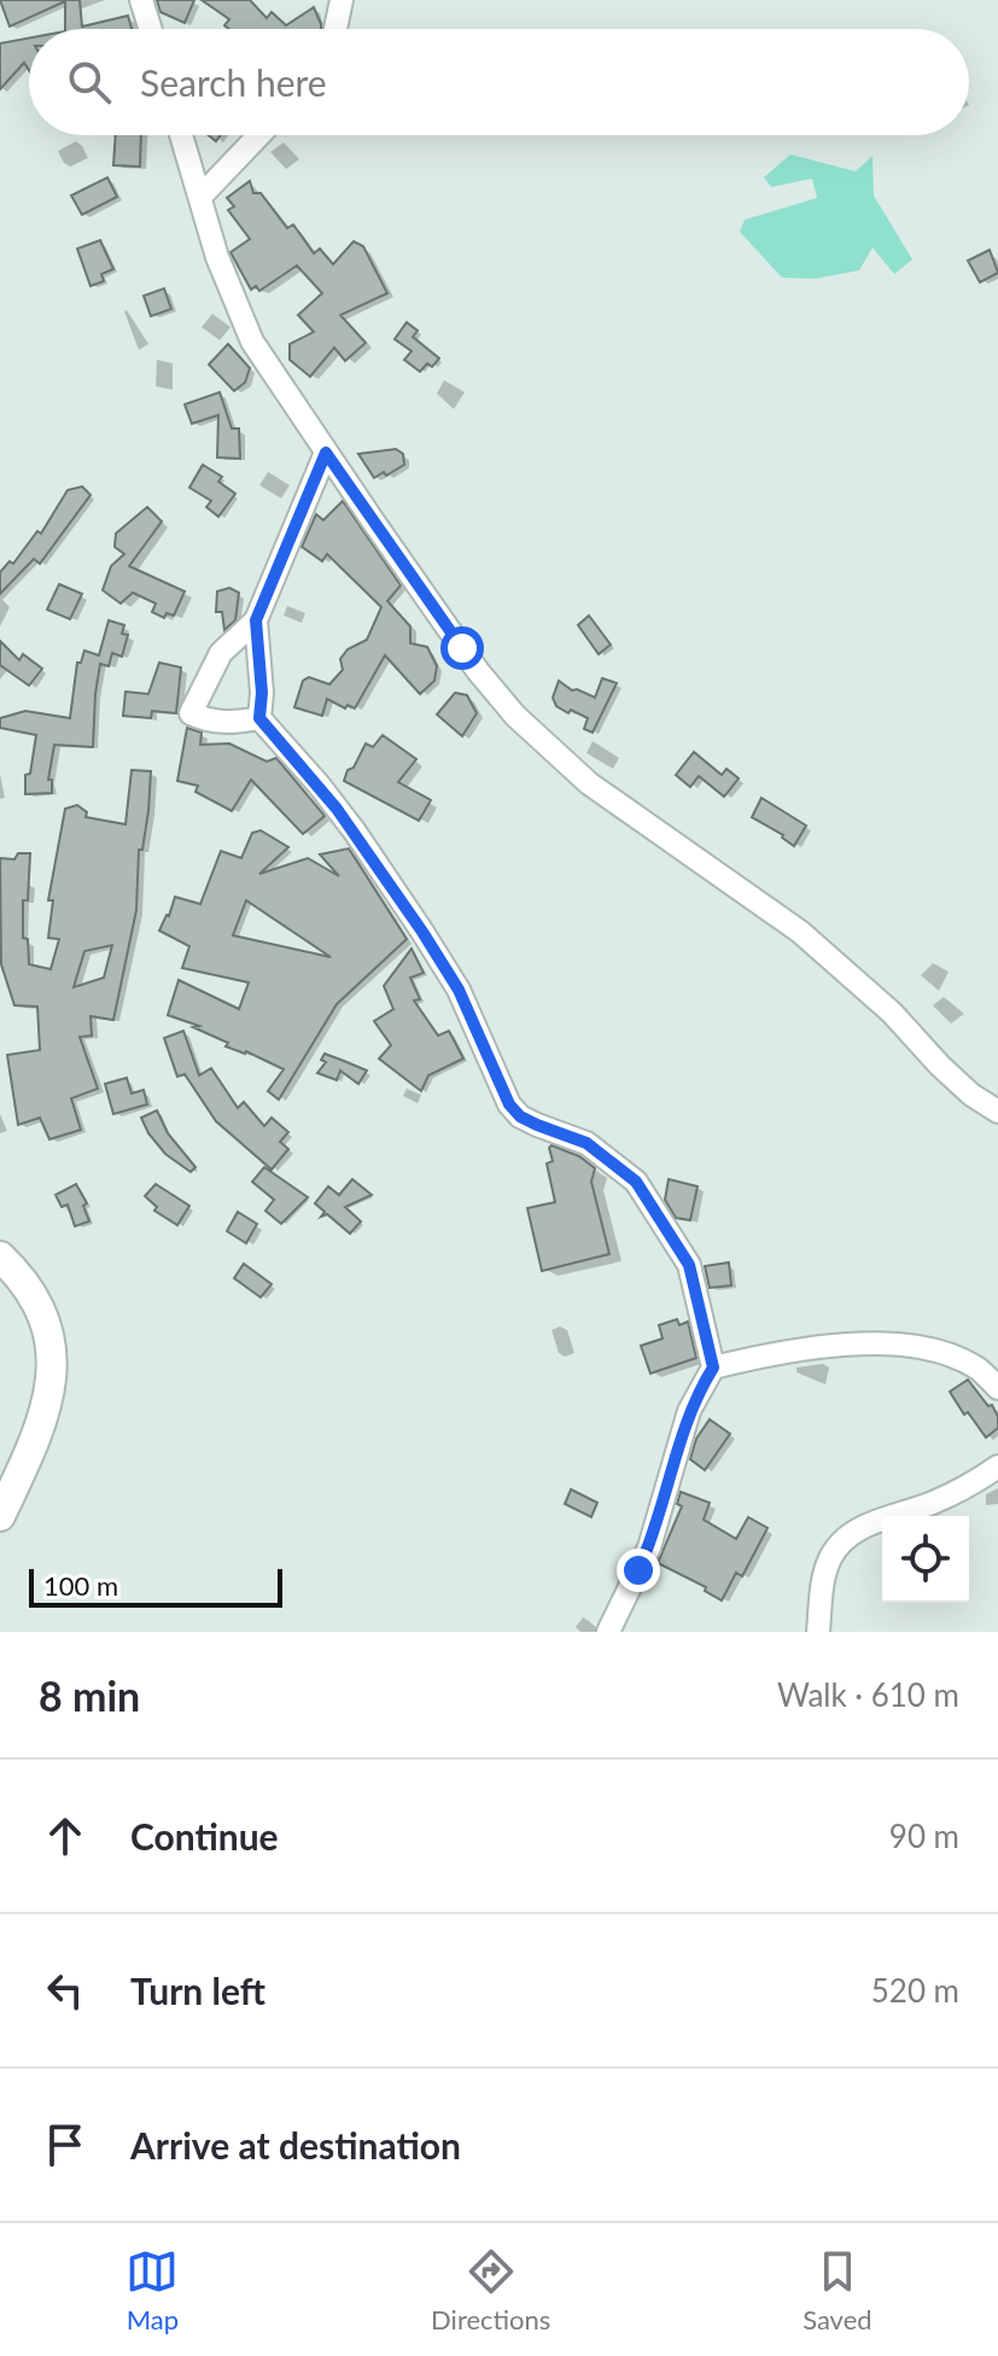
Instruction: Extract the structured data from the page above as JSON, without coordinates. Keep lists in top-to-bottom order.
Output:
{
  "scale_bar": "100 m",
  "page": {
    "search": "Search here",
    "scale": "100 m",
    "heading": ["8 min", "Walk · 610 m"],
    "list": [
      ["Continue", "90 m"],
      ["Turn left", "520 m"],
      "Arrive at destination"
    ],
    "nav": ["Map", "Directions", "Saved"]
  }
}
